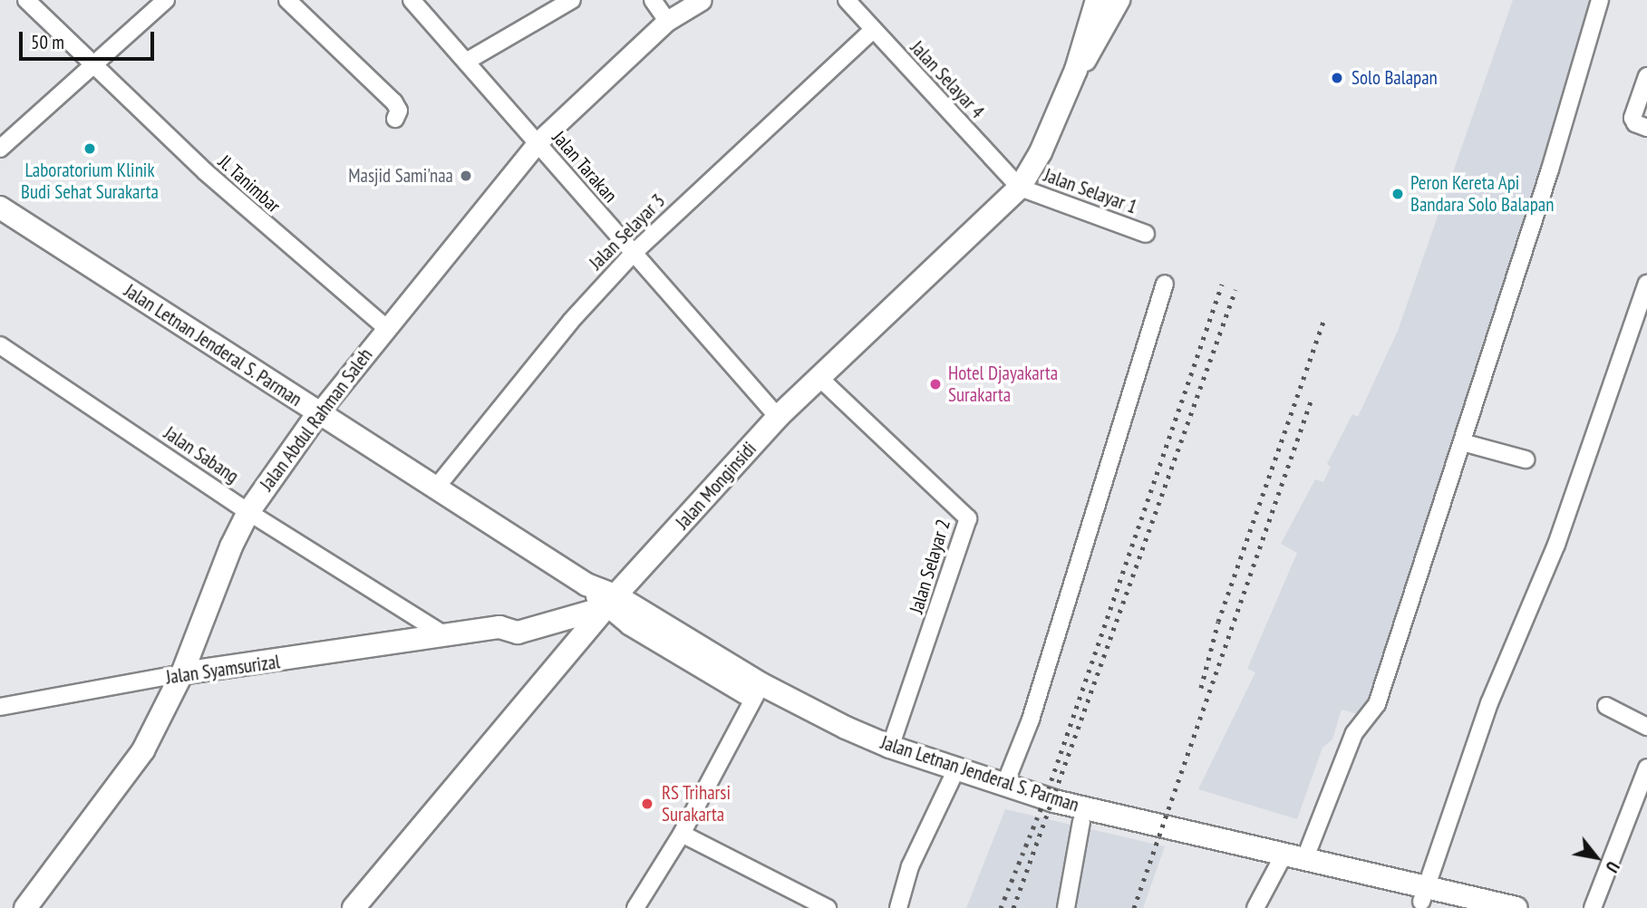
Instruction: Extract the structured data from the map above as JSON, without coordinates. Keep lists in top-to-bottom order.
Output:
{
  "streets": {
    "main road": [
      "Jalan Letnan Jenderal S. Parman",
      "Jalan Abdul Rahman Saleh",
      "Jalan Monginsidi",
      "Jalan Syamsurizal"
    ],
    "street": [
      "Jalan Selayar 4",
      "Jalan Tarakan",
      "Jl. Tanimbar",
      "Jalan Selayar 1",
      "Jalan Selayar 3",
      "Jalan Sabang",
      "Jalan Selayar 2"
    ]
  },
  "crossings": [
    ["Jalan Selayar 4", "Jalan Selayar 1"],
    ["Jalan Selayar 4", "Jalan Selayar 3"],
    ["Jalan Selayar 4", "Jalan Monginsidi"],
    ["Jalan Tarakan", "Jalan Selayar 3"],
    ["Jalan Tarakan", "Jalan Abdul Rahman Saleh"],
    ["Jalan Tarakan", "Jalan Monginsidi"],
    ["Jl. Tanimbar", "Jalan Abdul Rahman Saleh"],
    ["Jalan Selayar 1", "Jalan Monginsidi"],
    ["Jalan Selayar 3", "Jalan Letnan Jenderal S. Parman"],
    ["Jalan Letnan Jenderal S. Parman", "Jalan Abdul Rahman Saleh"],
    ["Jalan Letnan Jenderal S. Parman", "Jalan Monginsidi"],
    ["Jalan Letnan Jenderal S. Parman", "Jalan Selayar 2"],
    ["Jalan Letnan Jenderal S. Parman", "Jalan Syamsurizal"],
    ["Jalan Abdul Rahman Saleh", "Jalan Sabang"],
    ["Jalan Abdul Rahman Saleh", "Jalan Syamsurizal"],
    ["Jalan Sabang", "Jalan Syamsurizal"],
    ["Jalan Monginsidi", "Jalan Selayar 2"],
    ["Jalan Monginsidi", "Jalan Syamsurizal"]
  ],
  "places": [
    "Solo Balapan",
    "Laboratorium Klinik Budi Sehat Surakarta",
    "Masjid Sami'naa",
    "Peron Kereta Api Bandara Solo Balapan",
    "Hotel Djayakarta Surakarta",
    "RS Triharsi Surakarta"
  ],
  "scale_bar": "50 m",
  "north": "bottom right"
}
